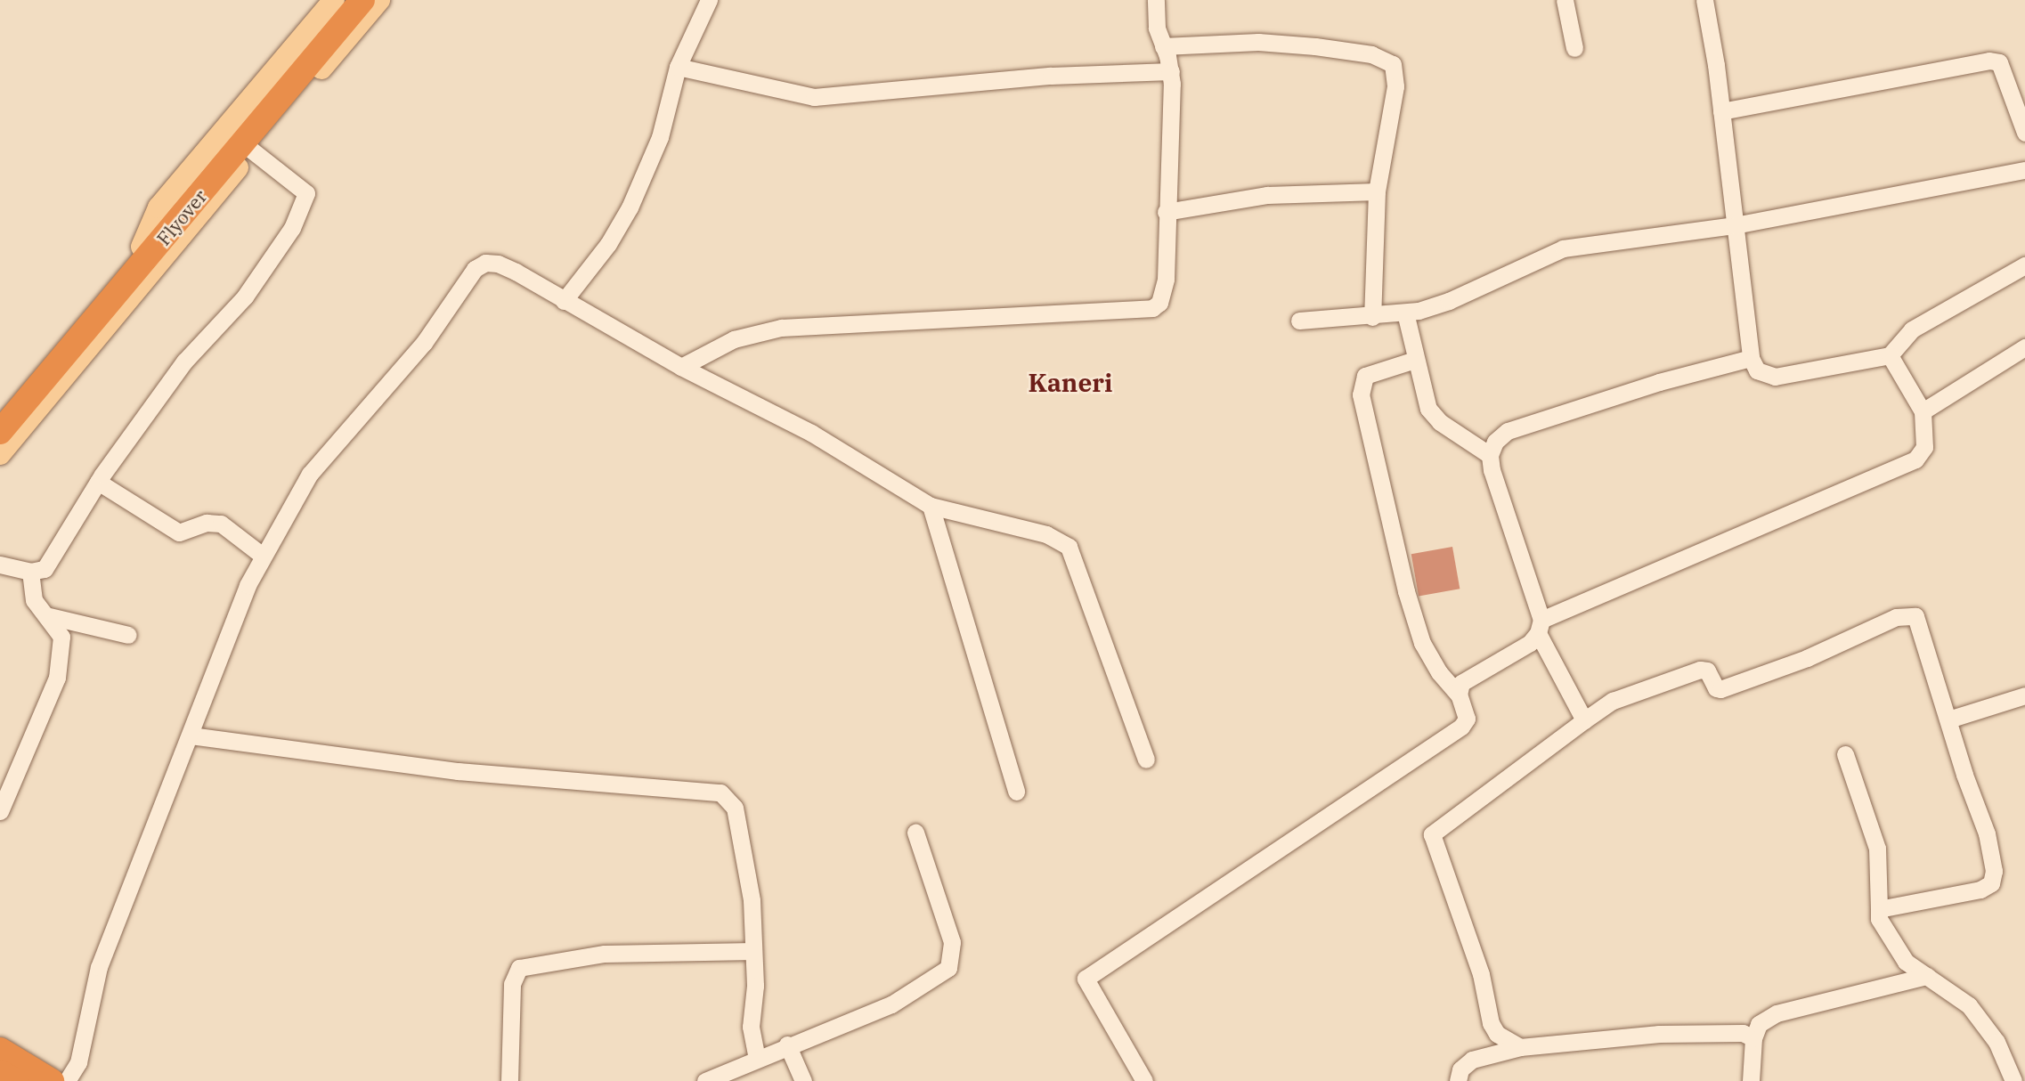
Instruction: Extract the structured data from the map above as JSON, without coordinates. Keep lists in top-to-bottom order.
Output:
{
  "streets": {
    "highway": ["Flyover"]
  },
  "districts": ["Kaneri"]
}
